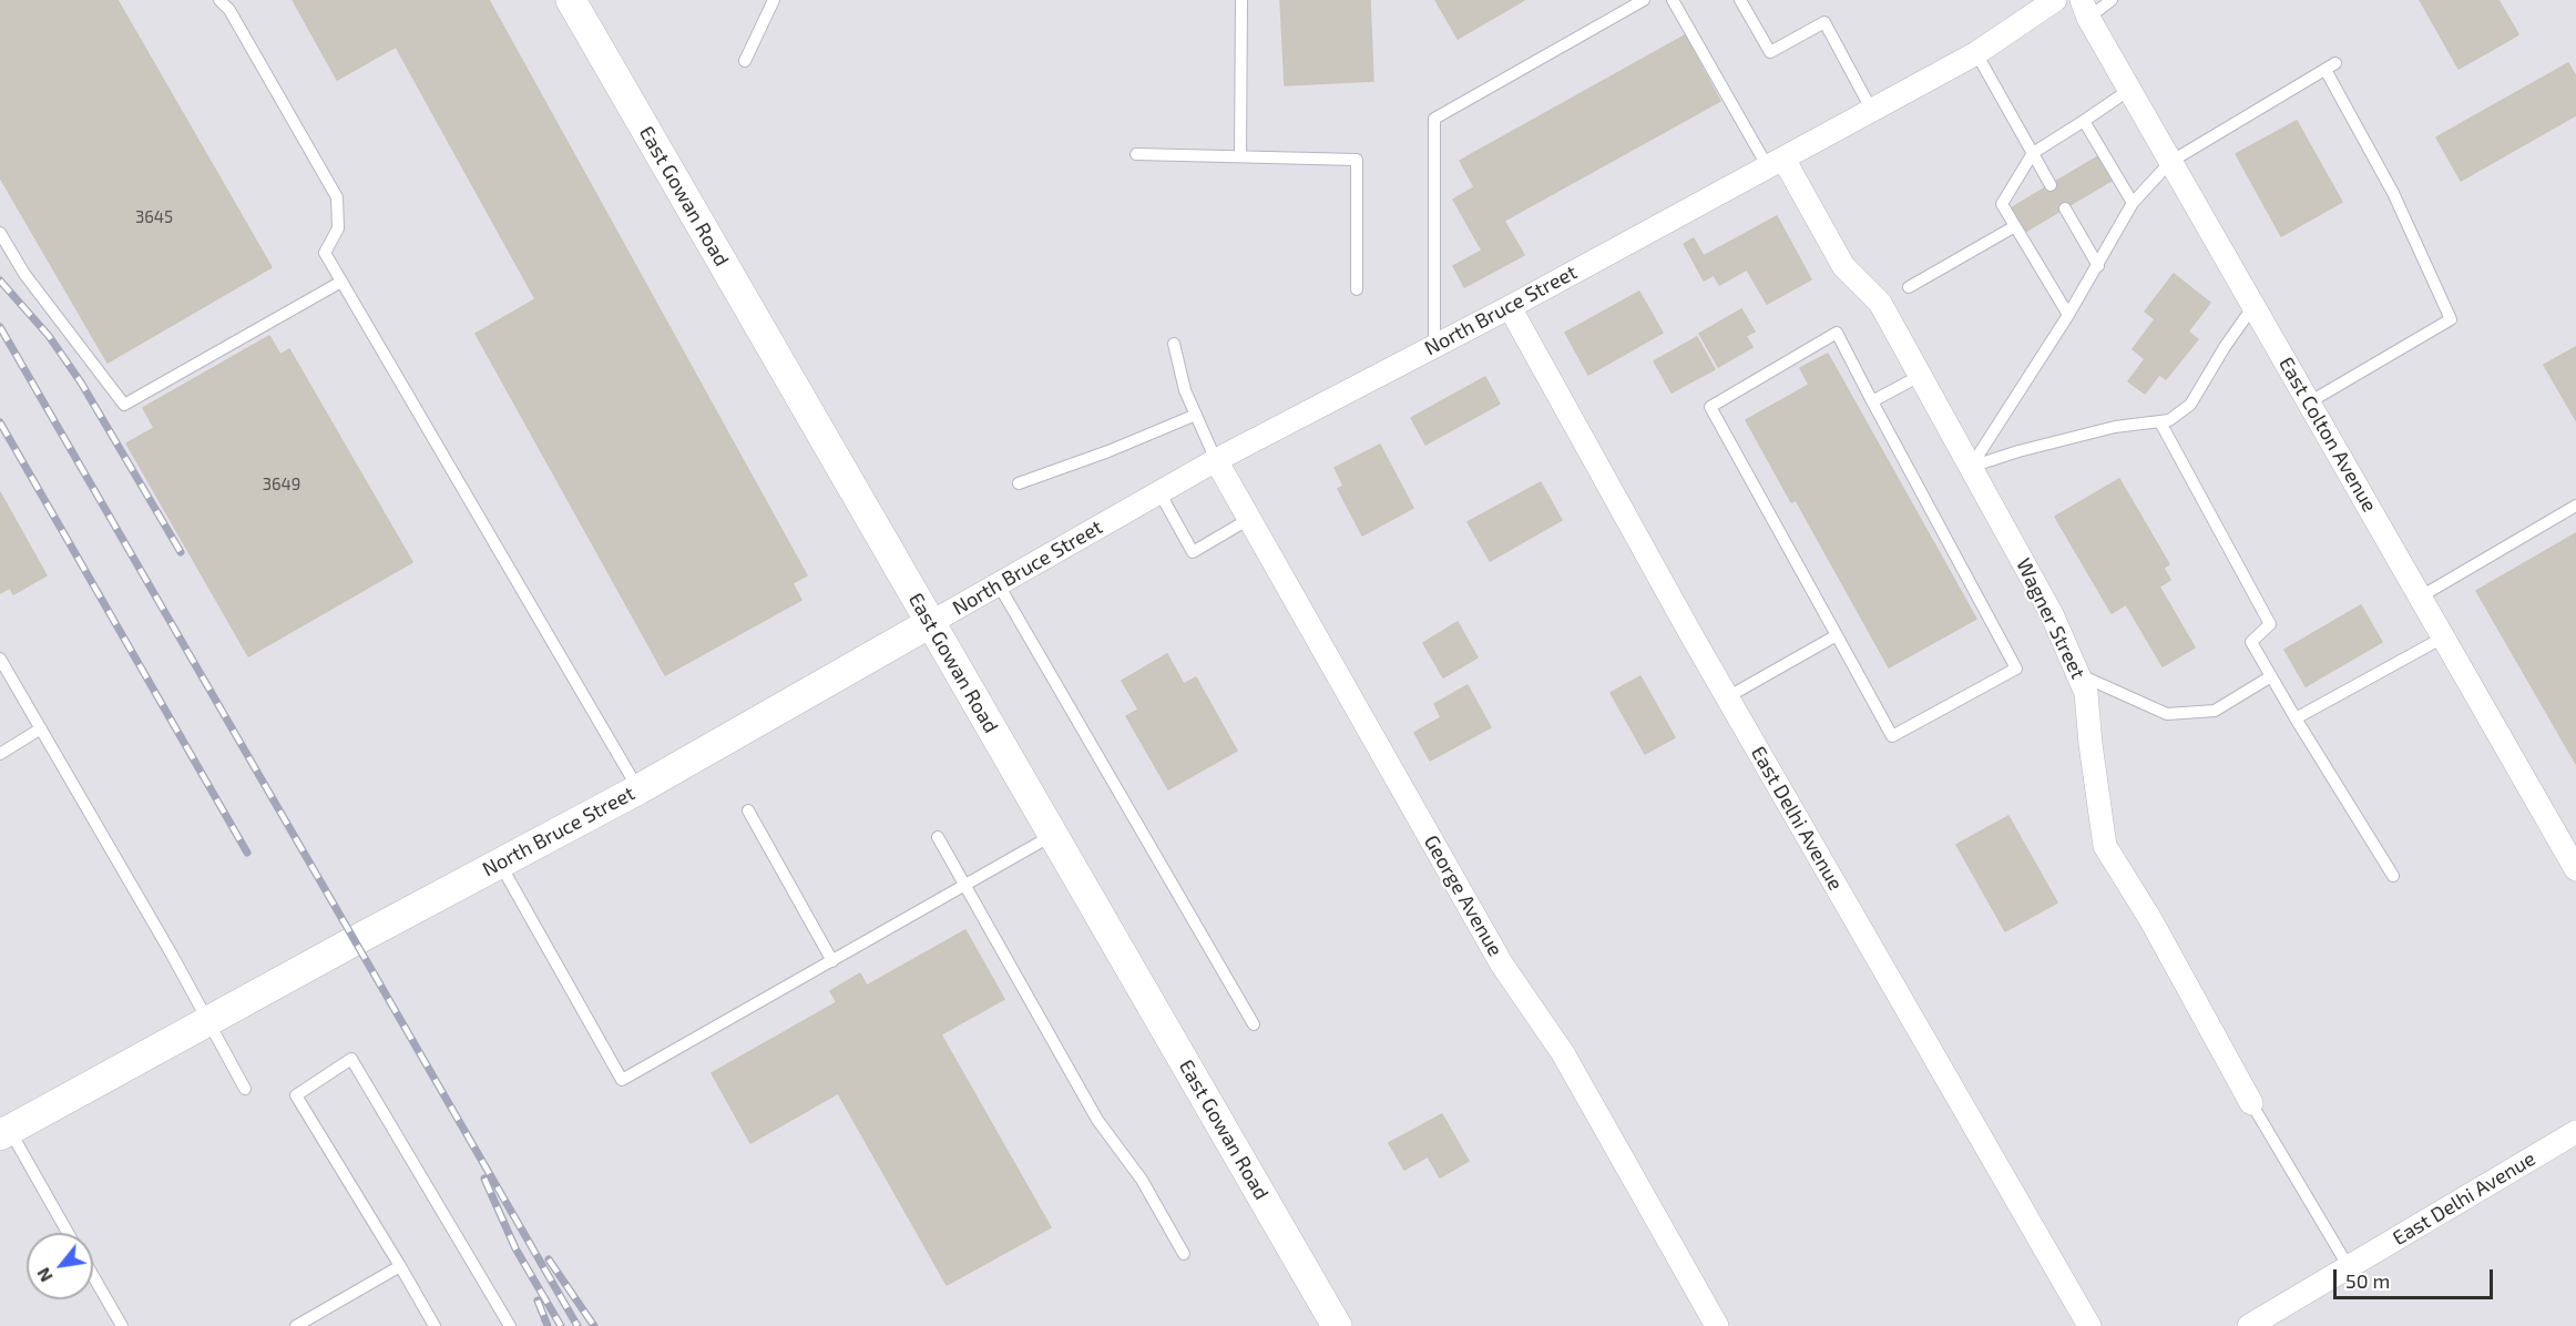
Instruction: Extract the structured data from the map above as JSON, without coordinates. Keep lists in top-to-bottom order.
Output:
{
  "streets": {
    "street": [
      "East Gowan Road",
      "North Bruce Street",
      "East Colton Avenue",
      "Wagner Street",
      "East Delhi Avenue",
      "George Avenue"
    ]
  },
  "crossings": [
    ["East Gowan Road", "North Bruce Street"],
    ["North Bruce Street", "Wagner Street"],
    ["North Bruce Street", "East Delhi Avenue"],
    ["North Bruce Street", "George Avenue"]
  ],
  "house_numbers": ["3645", "3649"],
  "scale_bar": "50 m",
  "north": "bottom left"
}
